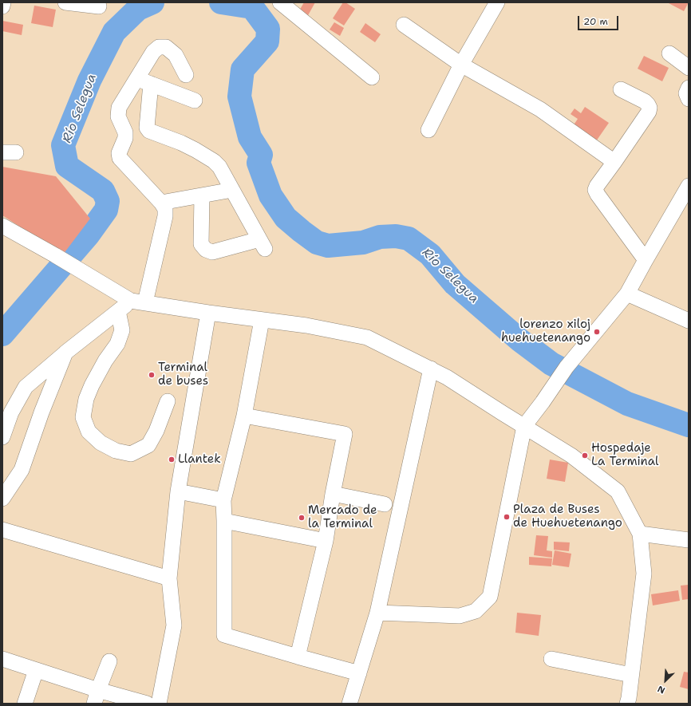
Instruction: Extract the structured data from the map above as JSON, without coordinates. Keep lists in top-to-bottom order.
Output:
{
  "water": ["Río Selegua"],
  "places": [
    "lorenzo xiloj huehuetenango",
    "Terminal de buses",
    "Hospedaje La Terminal",
    "Llantek",
    "Plaza de Buses de Huehuetenango",
    "Mercado de la Terminal"
  ],
  "scale_bar": "20 m",
  "north": "bottom left"
}
